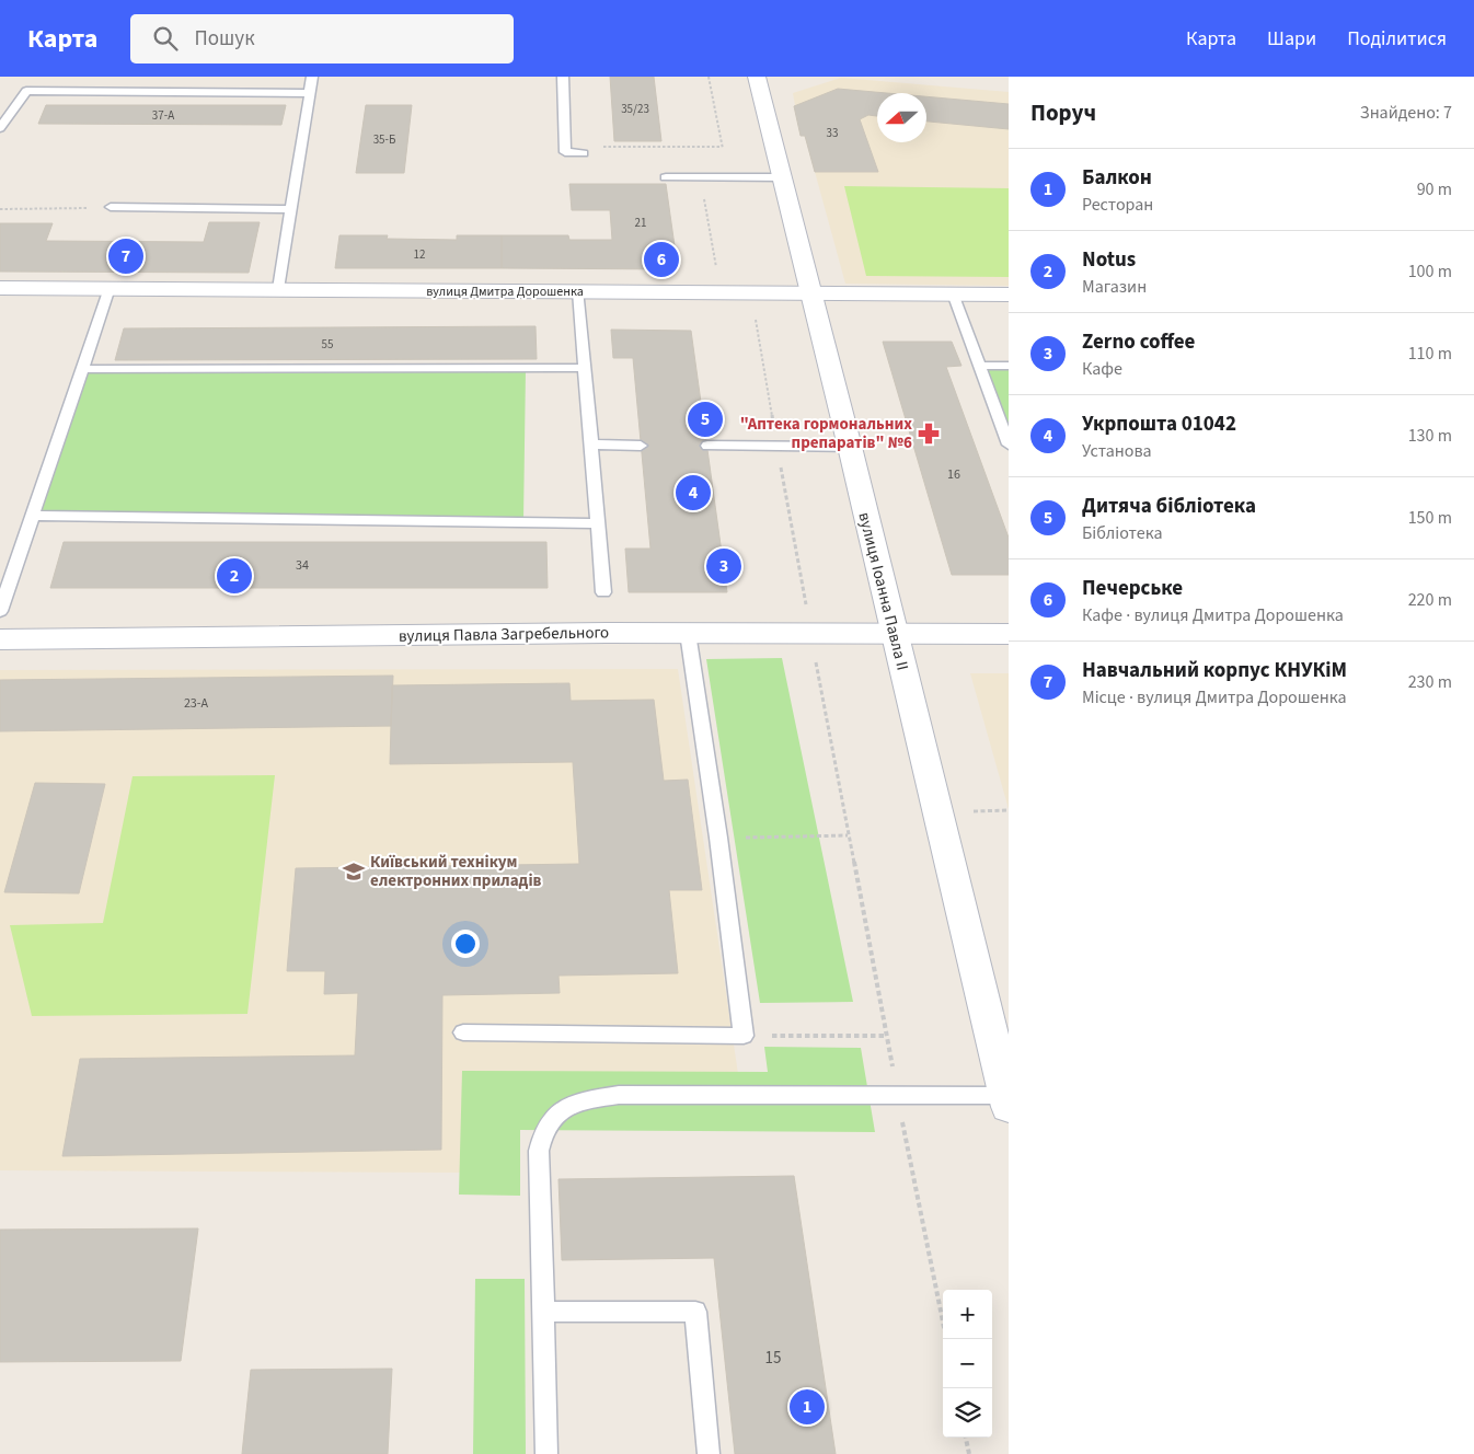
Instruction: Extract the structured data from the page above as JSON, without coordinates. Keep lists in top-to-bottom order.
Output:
{
  "streets": {
    "street": ["вулиця Дмитра Дорошенка", "вулиця Іоанна Павла II", "вулиця Павла Загребельного"]
  },
  "crossings": [
    ["вулиця Дмитра Дорошенка", "вулиця Іоанна Павла II"],
    ["вулиця Іоанна Павла II", "вулиця Павла Загребельного"]
  ],
  "places": {
    "pharmacy": ["\"Аптека гормональних препаратів\" №6"],
    "school or university": ["Київський технікум електронних приладів"]
  },
  "house_numbers": [
    "35/23",
    "37-А",
    "33",
    "35-Б",
    "21",
    "12",
    "55",
    "16",
    "34",
    "23-А",
    "15"
  ],
  "north": "left",
  "page": {
    "header": "Карта",
    "search": "Пошук",
    "nav": ["Карта", "Шари", "Поділитися"],
    "heading": ["Поруч", "Знайдено: 7"],
    "list": [
      {
        "mark": "1",
        "name": "Балкон",
        "note": "Ресторан",
        "value": "90 m"
      },
      {
        "mark": "2",
        "name": "Notus",
        "note": "Магазин",
        "value": "100 m"
      },
      {
        "mark": "3",
        "name": "Zerno coffee",
        "note": "Кафе",
        "value": "110 m"
      },
      {
        "mark": "4",
        "name": "Укрпошта 01042",
        "note": "Установа",
        "value": "130 m"
      },
      {
        "mark": "5",
        "name": "Дитяча бібліотека",
        "note": "Бібліотека",
        "value": "150 m"
      },
      {
        "mark": "6",
        "name": "Печерське",
        "note": "Кафе · вулиця Дмитра Дорошенка",
        "value": "220 m"
      },
      {
        "mark": "7",
        "name": "Навчальний корпус КНУКіМ",
        "note": "Місце · вулиця Дмитра Дорошенка",
        "value": "230 m"
      }
    ],
    "pins": [
      "7",
      "6",
      "5",
      "4",
      "3",
      "2",
      "1"
    ],
    "map_buttons": ["+", "−"]
  }
}
